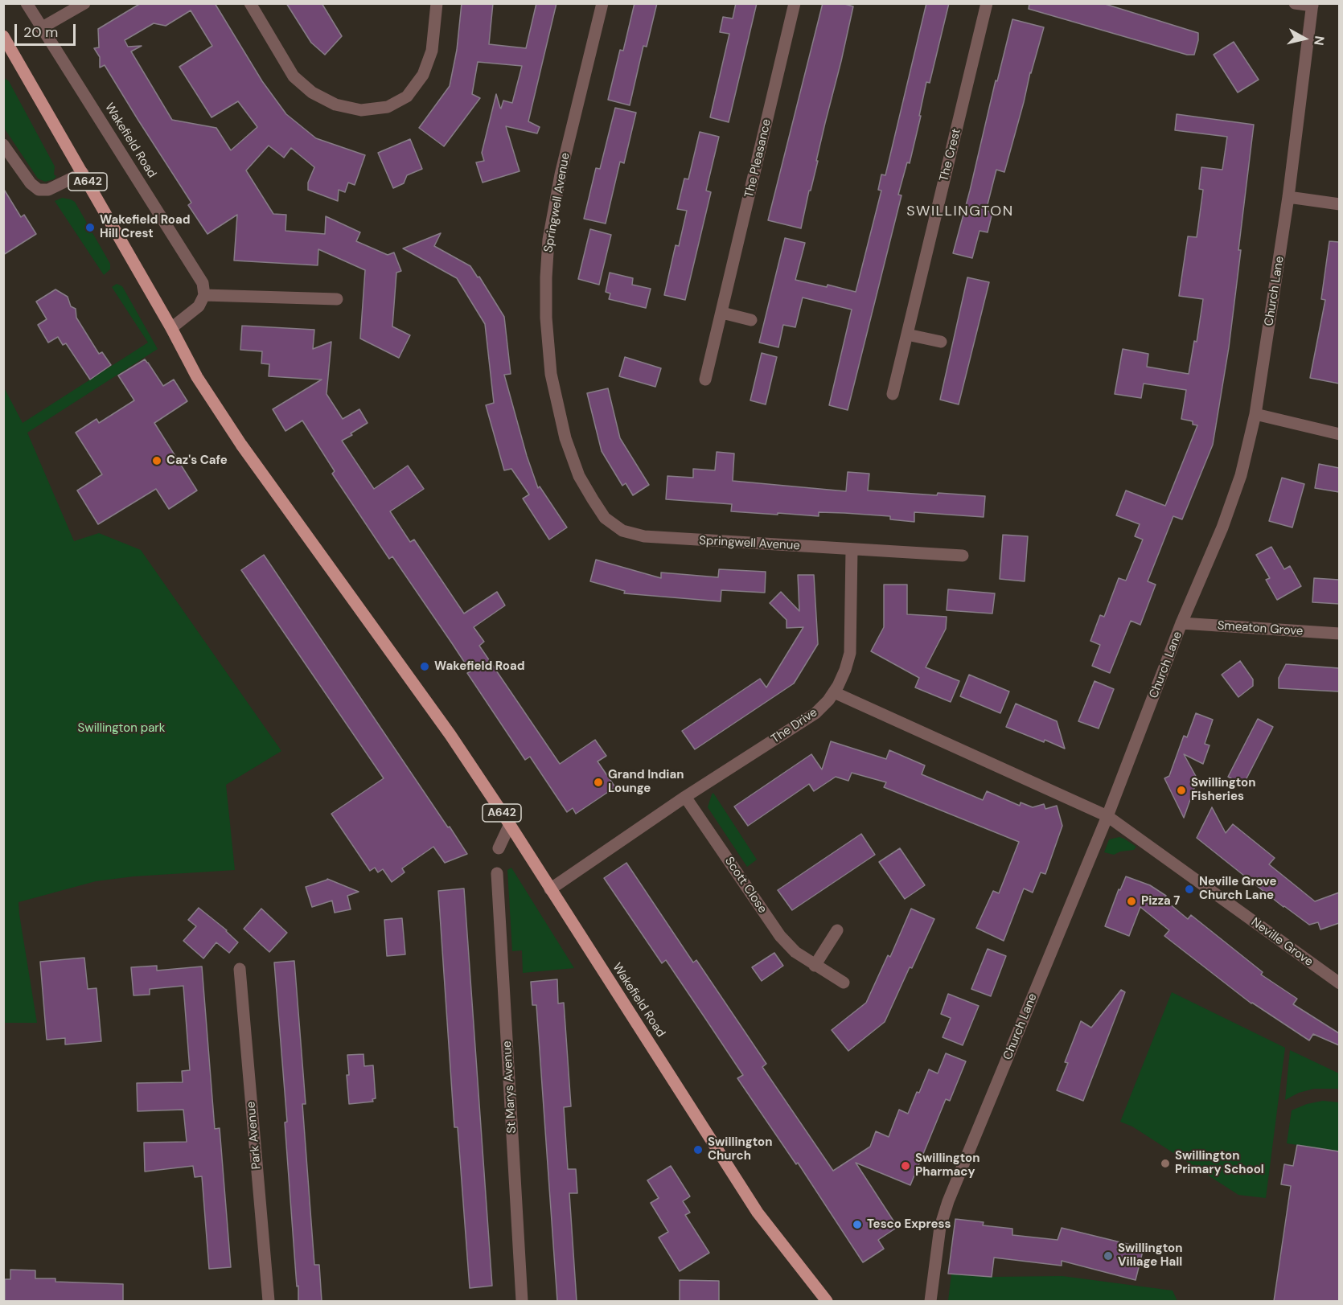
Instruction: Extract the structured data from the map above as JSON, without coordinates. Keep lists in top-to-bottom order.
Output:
{
  "streets": {
    "main road": ["Wakefield Road", "A642"],
    "street": [
      "The Crest",
      "The Pleasance",
      "Springwell Avenue",
      "Church Lane",
      "Smeaton Grove",
      "The Drive",
      "Scott Close",
      "Neville Grove",
      "St Marys Avenue",
      "Park Avenue"
    ]
  },
  "crossings": [
    ["Wakefield Road", "The Drive"],
    ["Church Lane", "Smeaton Grove"],
    ["Church Lane", "Neville Grove"],
    ["The Drive", "Scott Close"]
  ],
  "districts": ["SWILLINGTON"],
  "parks": ["Swillington park"],
  "places": [
    "Wakefield Road Hill Crest",
    "Caz's Cafe",
    "Wakefield Road",
    "Grand Indian Lounge",
    "Swillington Fisheries",
    "Neville Grove Church Lane",
    "Pizza 7",
    "Swillington Church",
    "Swillington Primary School",
    "Swillington Pharmacy",
    "Tesco Express",
    "Swillington Village Hall"
  ],
  "scale_bar": "20 m",
  "north": "right"
}
